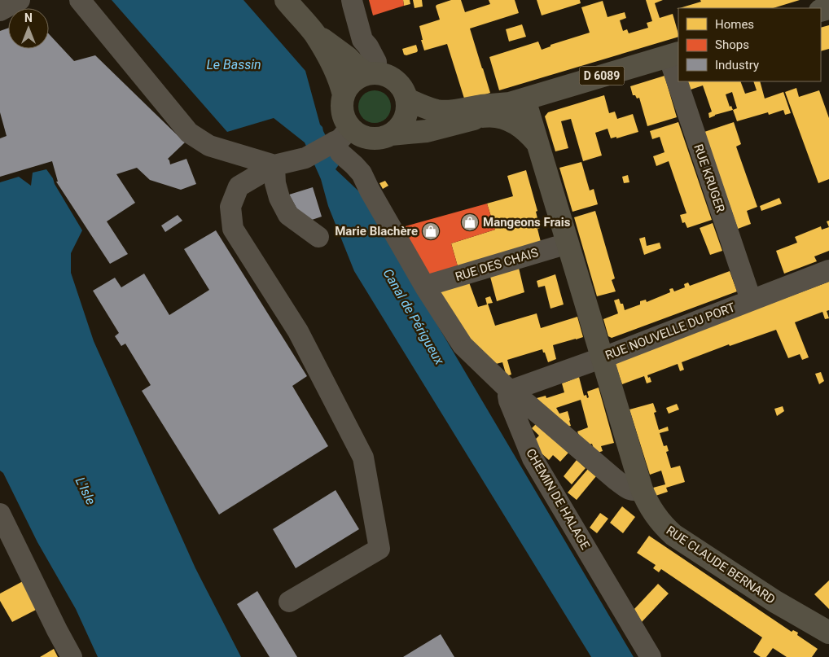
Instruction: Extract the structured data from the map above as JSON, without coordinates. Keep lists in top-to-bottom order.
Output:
{
  "streets": {
    "main road": ["D 6089", "RUE CLAUDE BERNARD"],
    "street": [
      "RUE KRUGER",
      "RUE DES CHAIS",
      "RUE NOUVELLE DU PORT",
      "CHEMIN DE HALAGE"
    ]
  },
  "crossings": [
    ["D 6089", "RUE KRUGER"],
    ["D 6089", "RUE CLAUDE BERNARD"],
    ["RUE KRUGER", "RUE NOUVELLE DU PORT"],
    ["RUE DES CHAIS", "RUE CLAUDE BERNARD"],
    ["RUE NOUVELLE DU PORT", "CHEMIN DE HALAGE"],
    ["RUE NOUVELLE DU PORT", "RUE CLAUDE BERNARD"]
  ],
  "water": ["Le Bassin", "Canal de Périgueux", "L'Isle"],
  "places": {
    "shop": ["Mangeons Frais", "Marie Blachère"]
  },
  "legend": ["Homes", "Shops", "Industry"],
  "north": "top"
}
